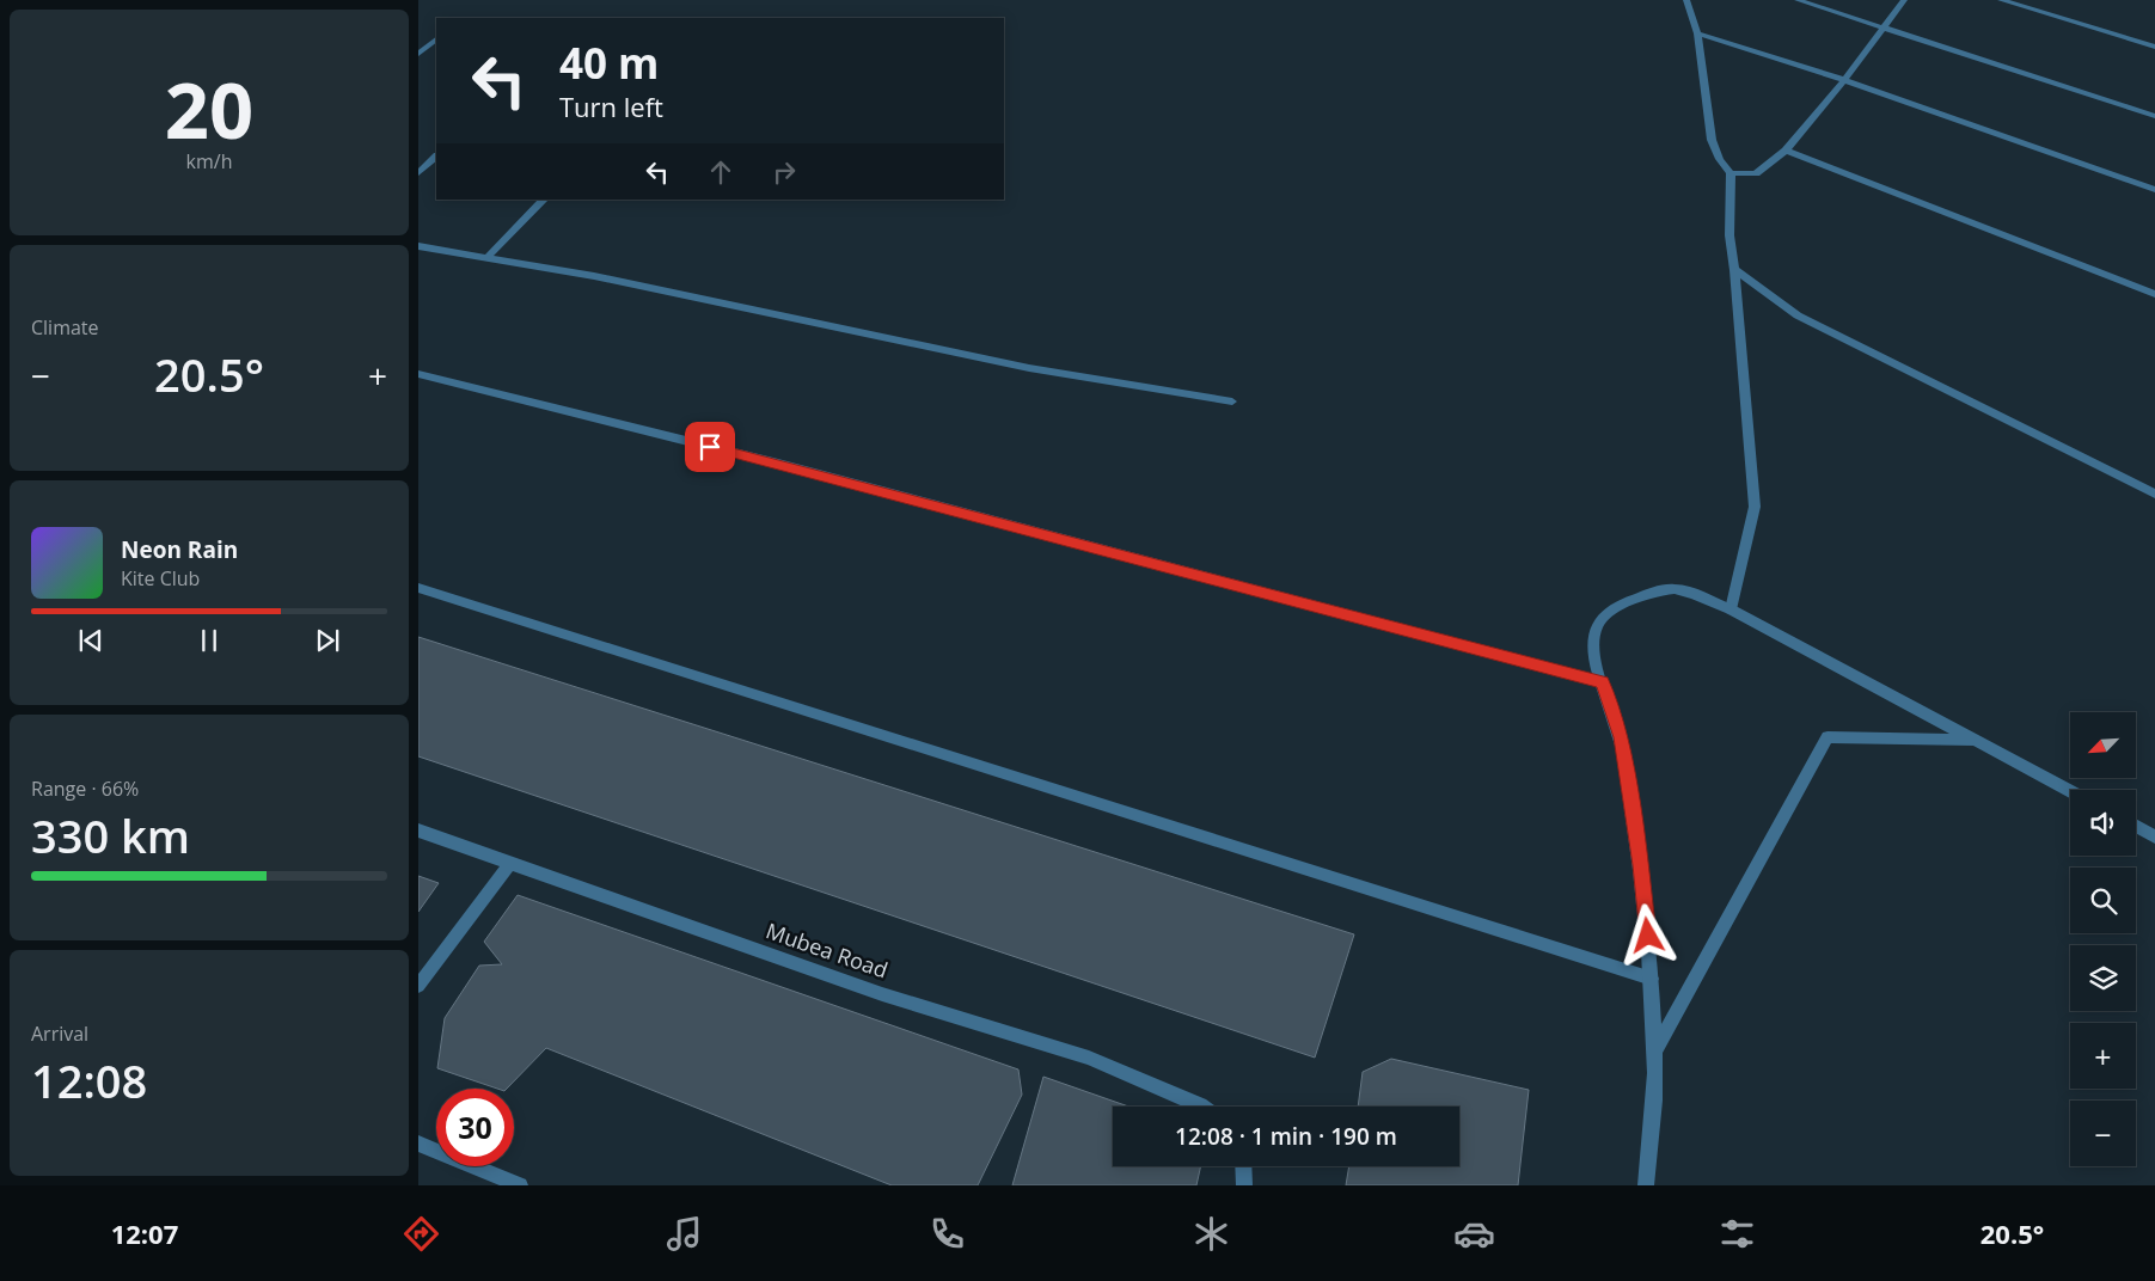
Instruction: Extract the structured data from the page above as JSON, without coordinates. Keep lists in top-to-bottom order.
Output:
{
  "streets": {
    "street": ["Mubea Road"]
  },
  "north": "bottom left",
  "page": {
    "tile": [
      ["20", "km/h"],
      "Climate",
      ["Range · 66%", "330 km"],
      ["Arrival", "12:08"]
    ],
    "turn": ["40 m", "Turn left"],
    "heat": ["−", "20.5°", "+"],
    "song": ["Neon Rain", "Kite Club"],
    "map_buttons": ["+", "−"],
    "limit": "30",
    "trip": "12:08 · 1 min · 190 m",
    "tabs": ["12:07", "20.5°"]
  }
}
